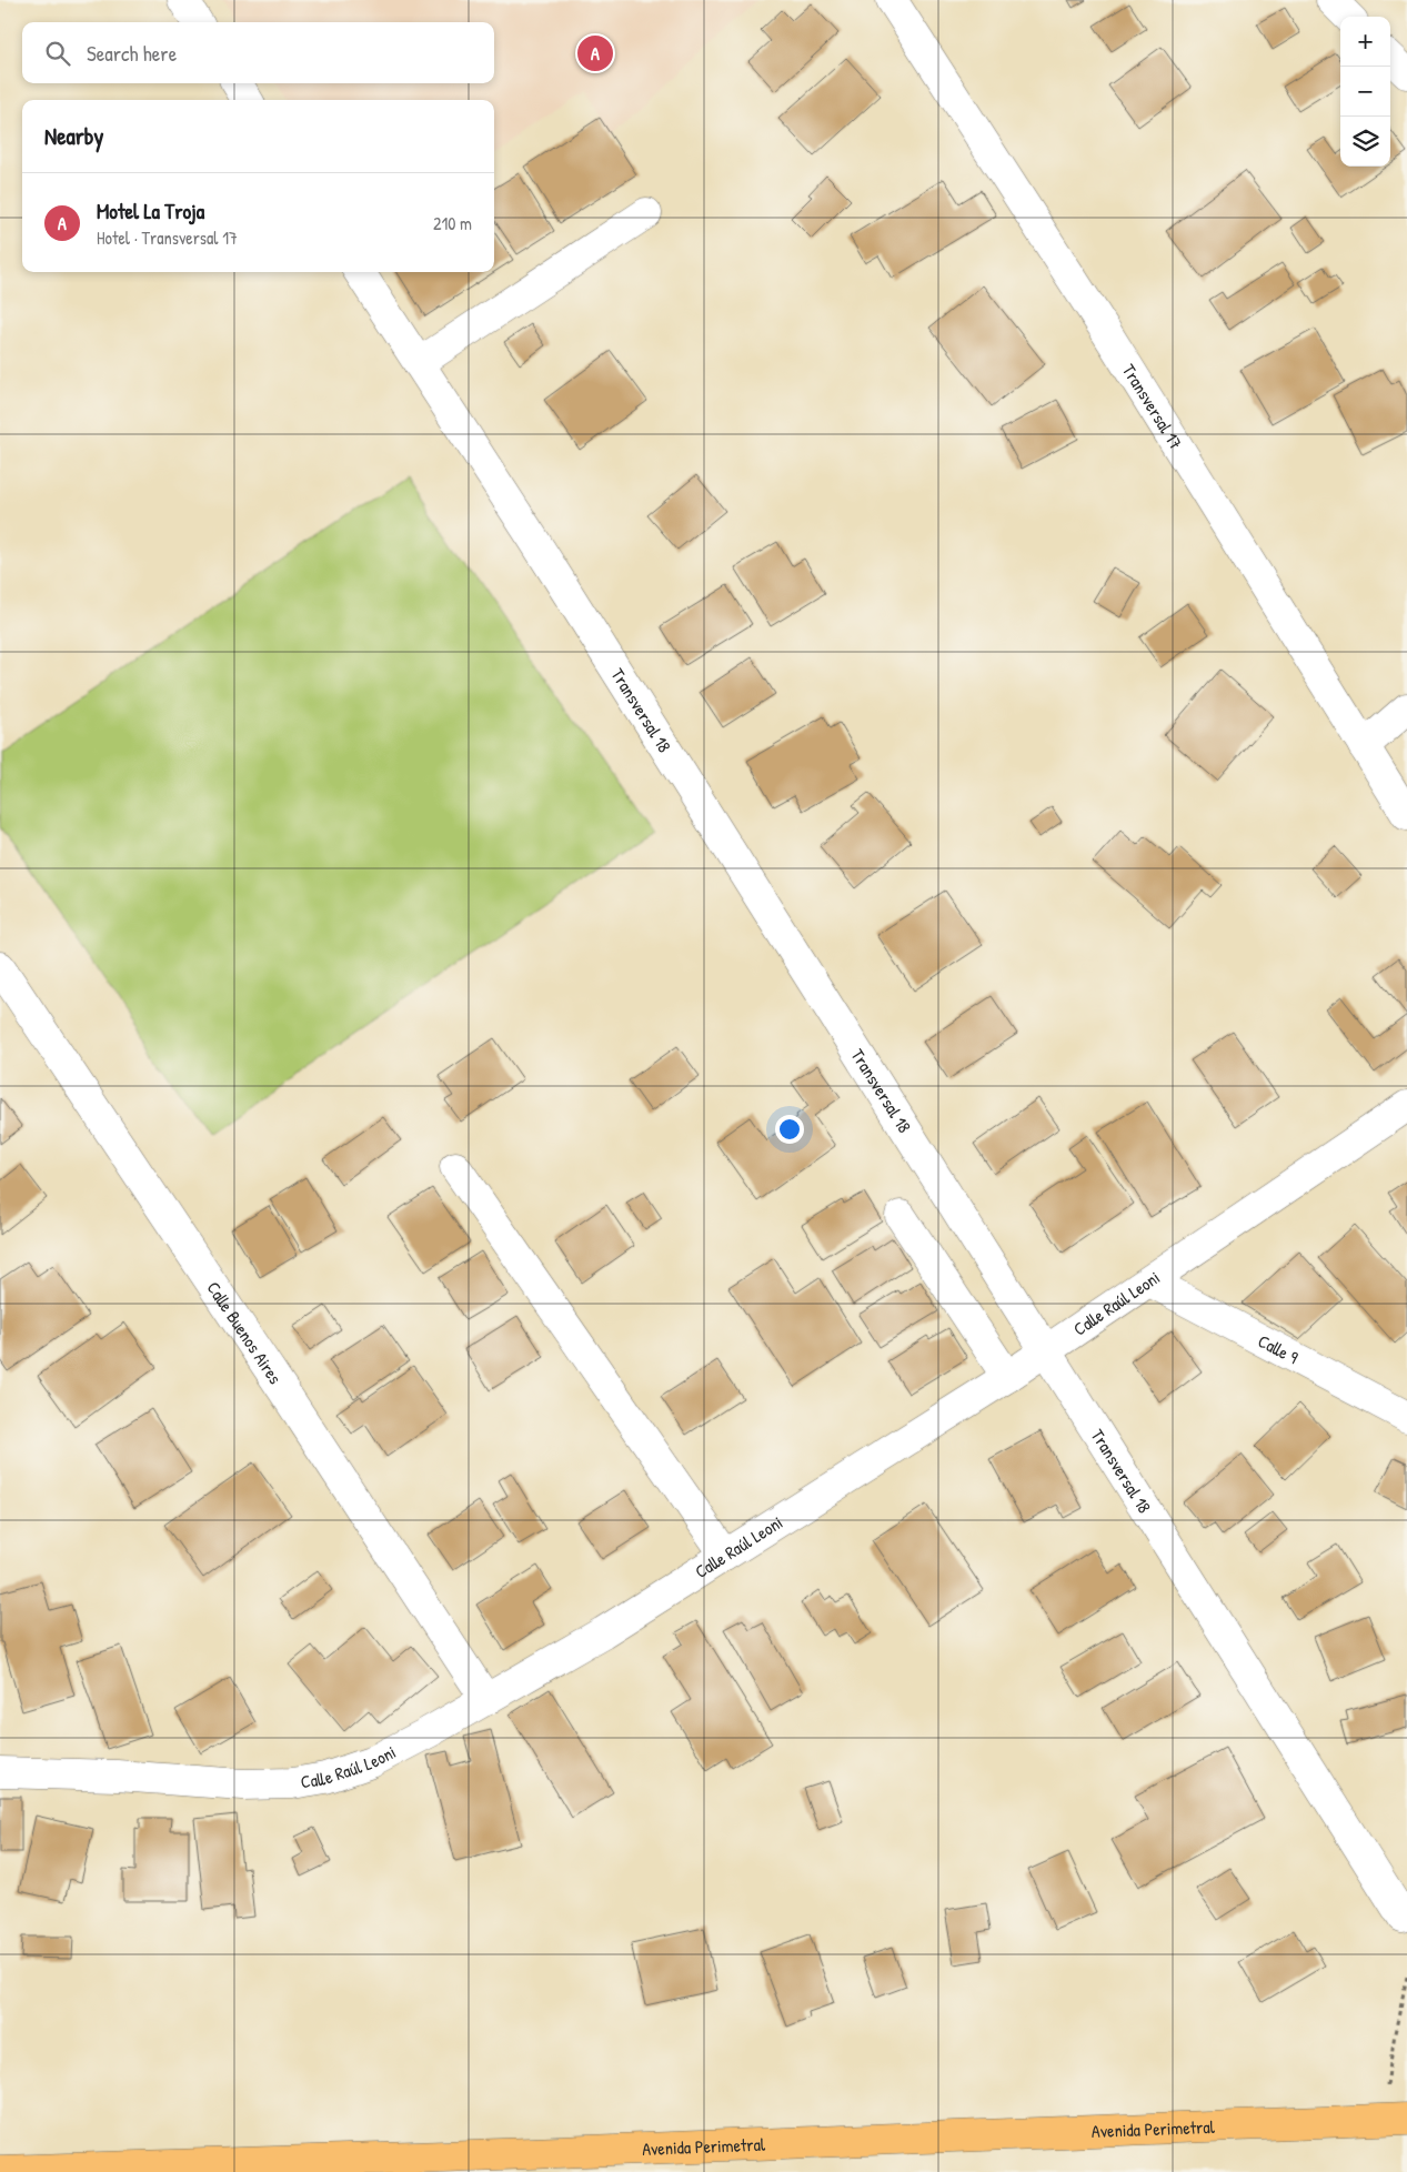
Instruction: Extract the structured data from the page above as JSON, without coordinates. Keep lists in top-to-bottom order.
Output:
{
  "streets": {
    "highway": ["Avenida Perimetral"],
    "street": [
      "Transversal 17",
      "Transversal 18",
      "Calle Raúl Leoni",
      "Calle Buenos Aires",
      "Calle 9"
    ]
  },
  "crossings": [
    ["Transversal 18", "Calle Raúl Leoni"],
    ["Calle Raúl Leoni", "Calle Buenos Aires"],
    ["Calle Raúl Leoni", "Calle 9"]
  ],
  "page": {
    "map_buttons": ["+", "−"],
    "search": "Search here",
    "pins": "A",
    "heading": "Nearby",
    "list": [
      {
        "mark": "A",
        "name": "Motel La Troja",
        "note": "Hotel · Transversal 17",
        "value": "210 m"
      }
    ]
  }
}
